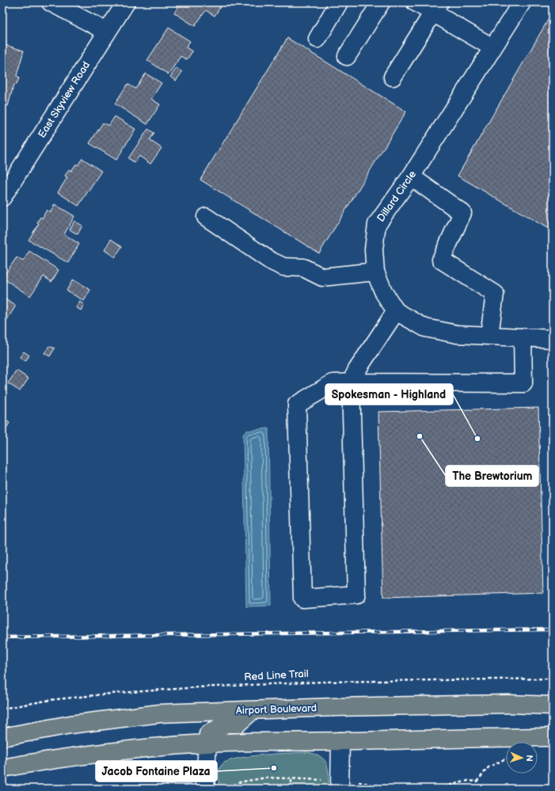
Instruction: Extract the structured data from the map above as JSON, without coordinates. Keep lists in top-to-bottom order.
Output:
{
  "streets": {
    "main road": ["Airport Boulevard"],
    "street": ["East Skyview Road", "Dillard Circle"],
    "path": ["Red Line Trail"]
  },
  "places": ["The Brewtorium", "Spokesman - Highland", "Jacob Fontaine Plaza"],
  "north": "right"
}
